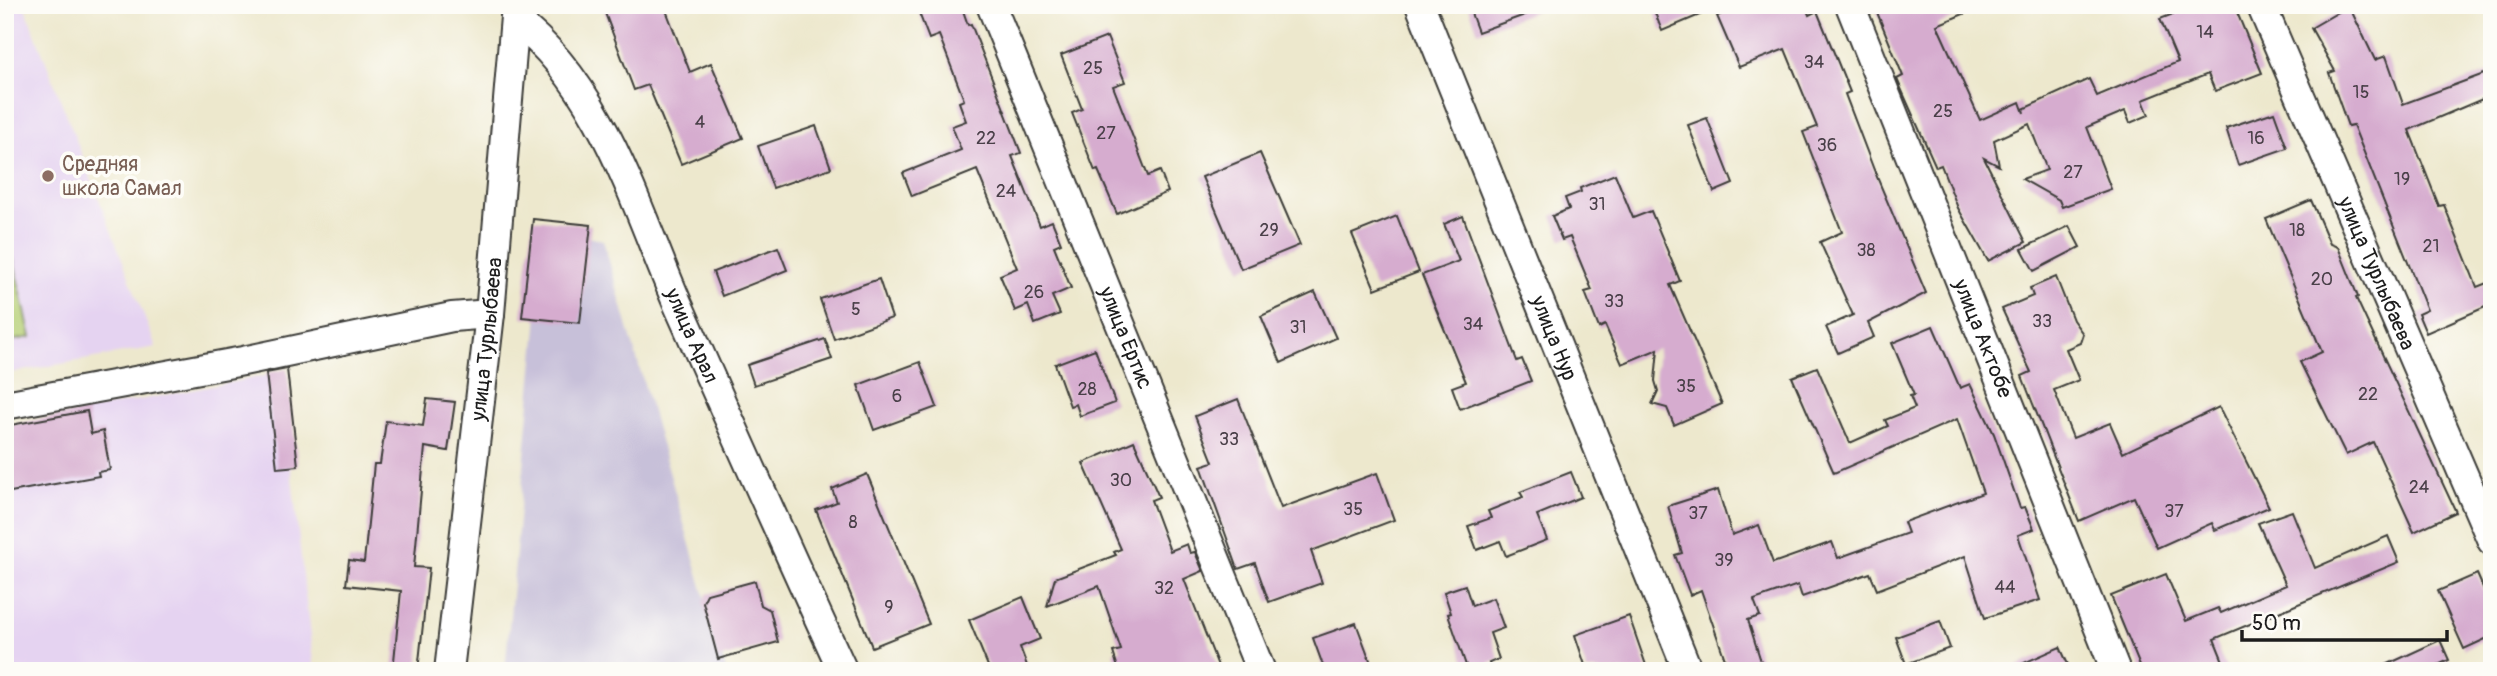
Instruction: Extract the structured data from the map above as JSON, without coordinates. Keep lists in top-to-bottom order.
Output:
{
  "streets": {
    "street": [
      "улица Турлыбаева",
      "улица Арал",
      "улица Ертис",
      "улица Нур",
      "улица Актобе"
    ]
  },
  "crossings": [
    ["улица Турлыбаева", "улица Арал"]
  ],
  "places": ["Средняя школа Самал"],
  "house_numbers": [
    "14",
    "34",
    "25",
    "15",
    "25",
    "4",
    "27",
    "22",
    "16",
    "36",
    "27",
    "19",
    "24",
    "31",
    "29",
    "18",
    "21",
    "38",
    "20",
    "26",
    "33",
    "5",
    "33",
    "34",
    "31",
    "35",
    "28",
    "22",
    "6",
    "33",
    "30",
    "24",
    "35",
    "37",
    "37",
    "8",
    "39",
    "44",
    "32",
    "9"
  ],
  "scale_bar": "50 m"
}
